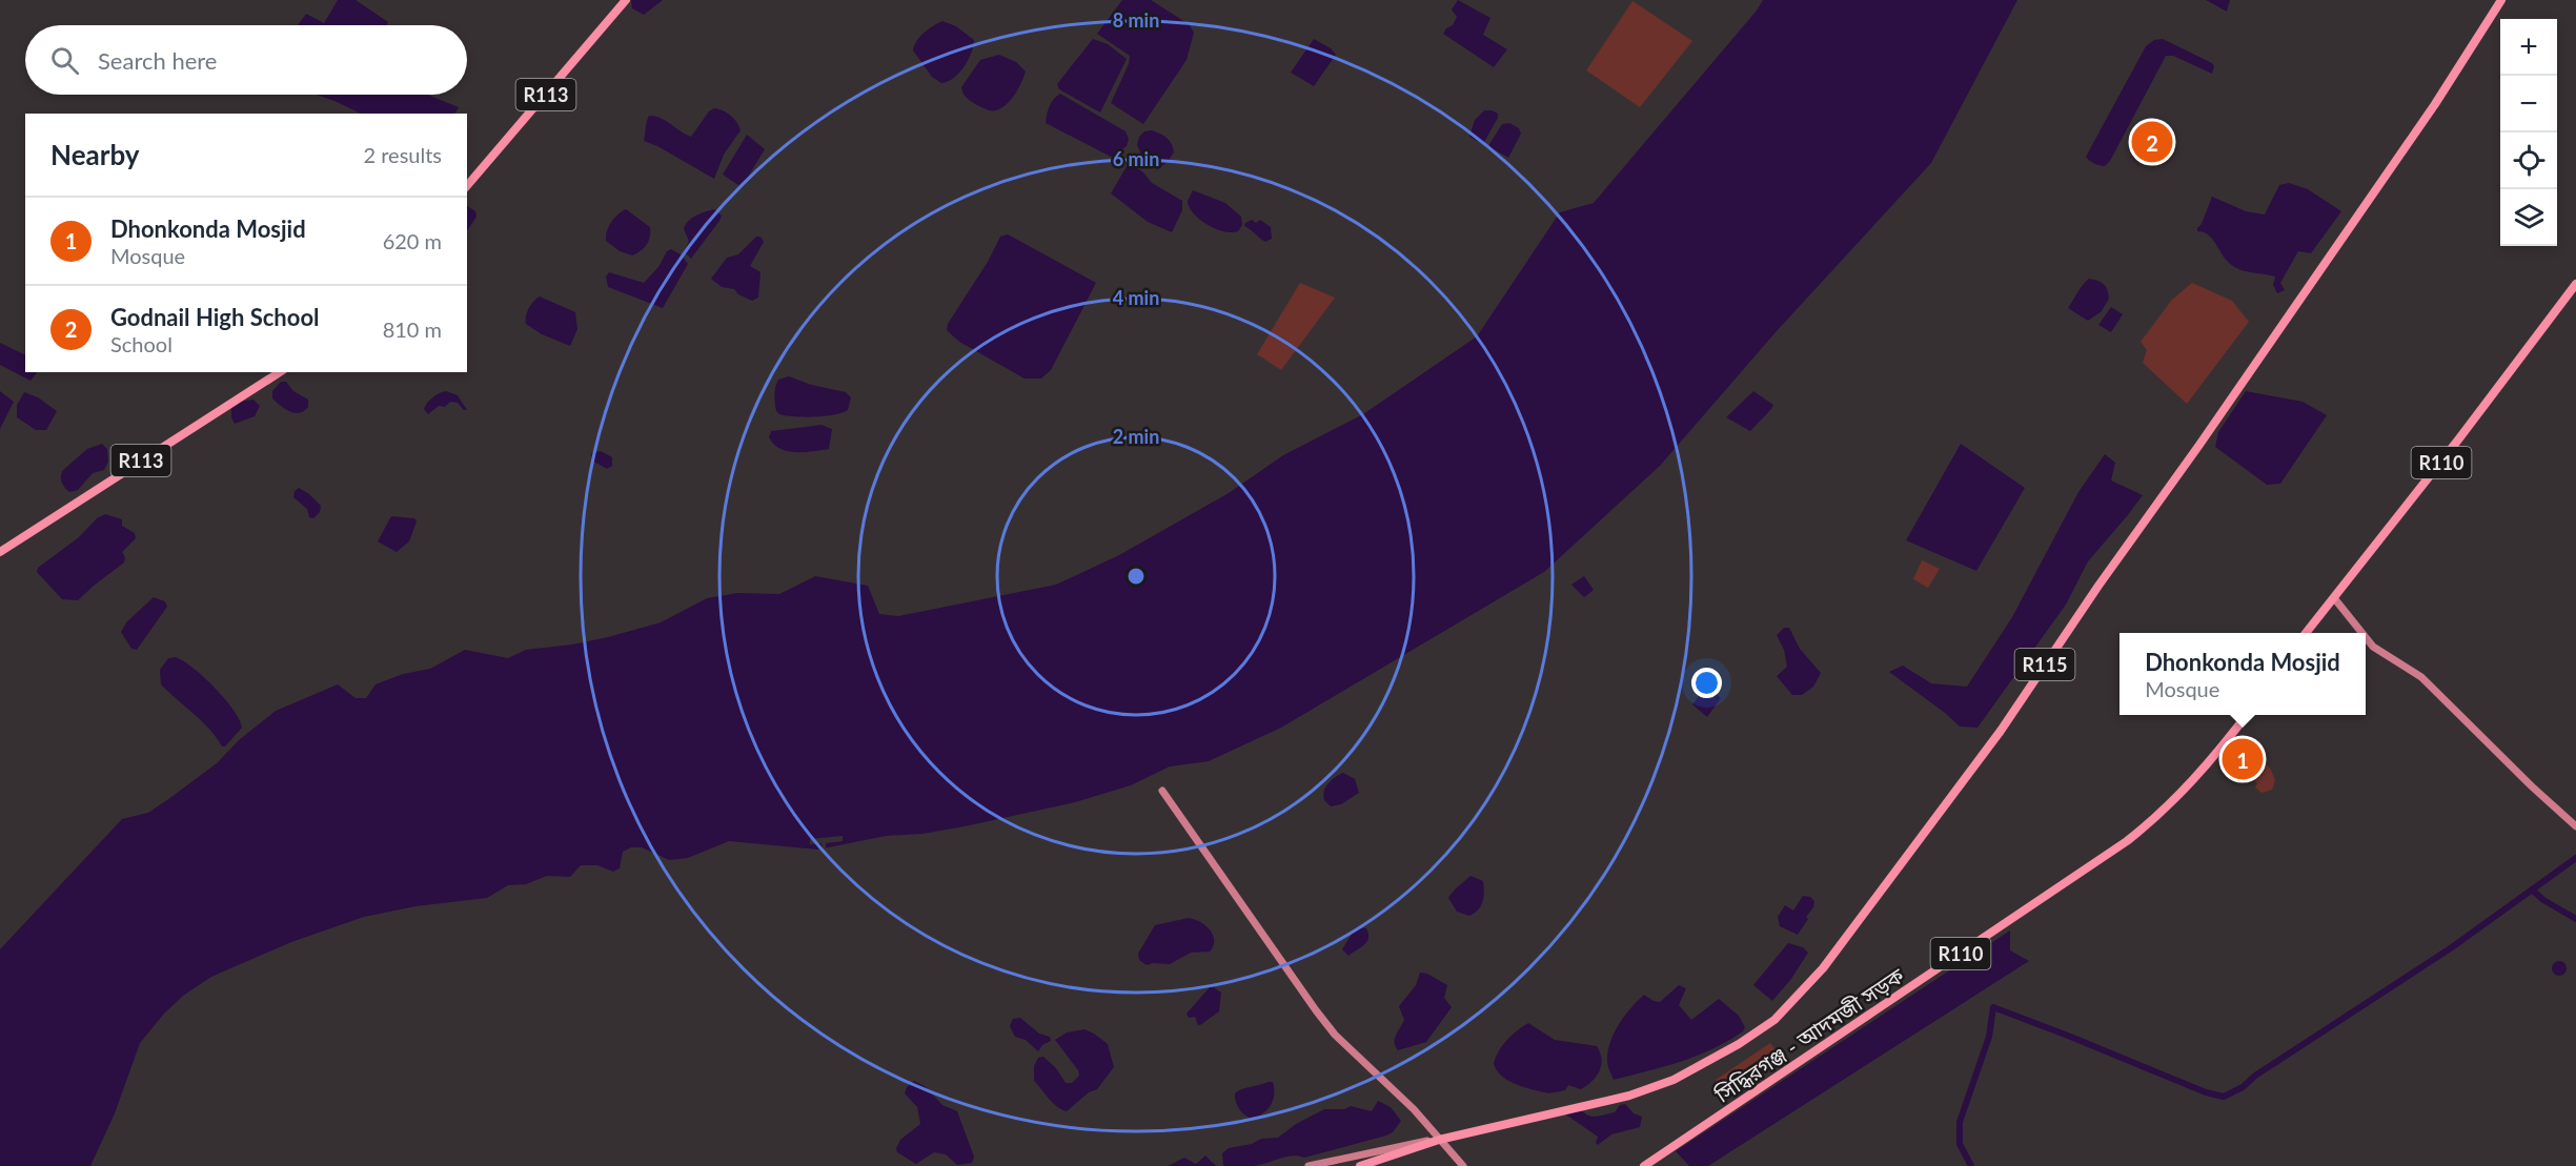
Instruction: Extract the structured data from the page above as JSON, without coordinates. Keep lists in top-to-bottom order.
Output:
{
  "streets": {
    "main road": [
      "R113",
      "R110",
      "R115",
      "সিদ্ধিরগঞ্জ - আদমজী সড়ক"
    ]
  },
  "page": {
    "map_buttons": ["+", "−"],
    "search": "Search here",
    "heading": ["Nearby", "2 results"],
    "pins": ["2", "1"],
    "list": [
      {
        "mark": "1",
        "name": "Dhonkonda Mosjid",
        "note": "Mosque",
        "value": "620 m"
      },
      {
        "mark": "2",
        "name": "Godnail High School",
        "note": "School",
        "value": "810 m"
      }
    ],
    "popup": ["Dhonkonda Mosjid", "Mosque"]
  },
  "rings": [
    "8 min",
    "6 min",
    "4 min",
    "2 min"
  ]
}
